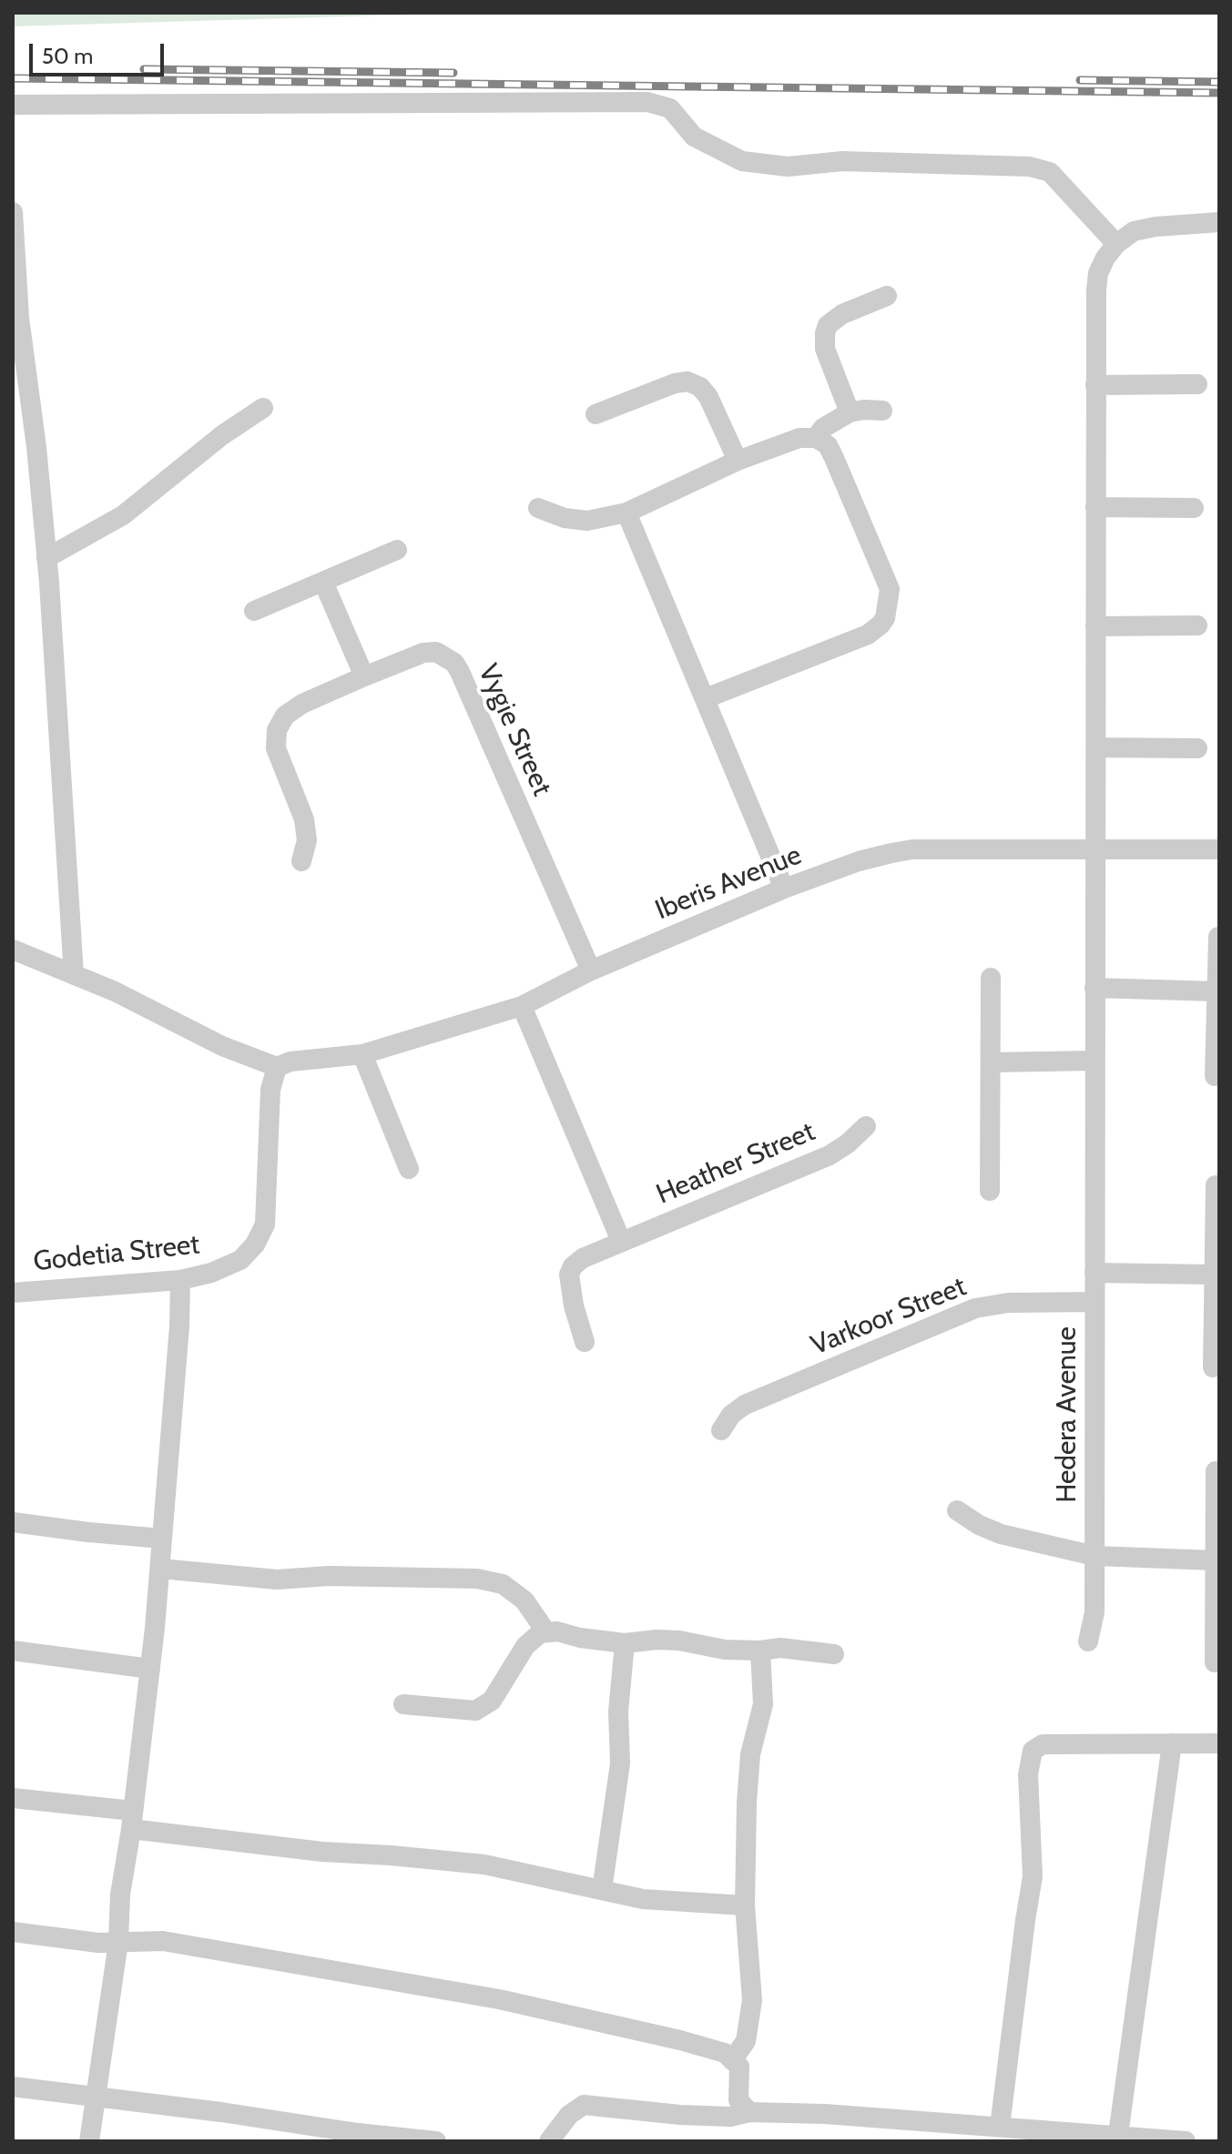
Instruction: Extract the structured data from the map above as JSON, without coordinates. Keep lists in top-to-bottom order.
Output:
{
  "streets": {
    "street": [
      "Vygie Street",
      "Iberis Avenue",
      "Heather Street",
      "Godetia Street",
      "Varkoor Street",
      "Hedera Avenue"
    ]
  },
  "crossings": [
    ["Vygie Street", "Iberis Avenue"],
    ["Iberis Avenue", "Godetia Street"],
    ["Iberis Avenue", "Hedera Avenue"],
    ["Varkoor Street", "Hedera Avenue"]
  ],
  "scale_bar": "50 m"
}
